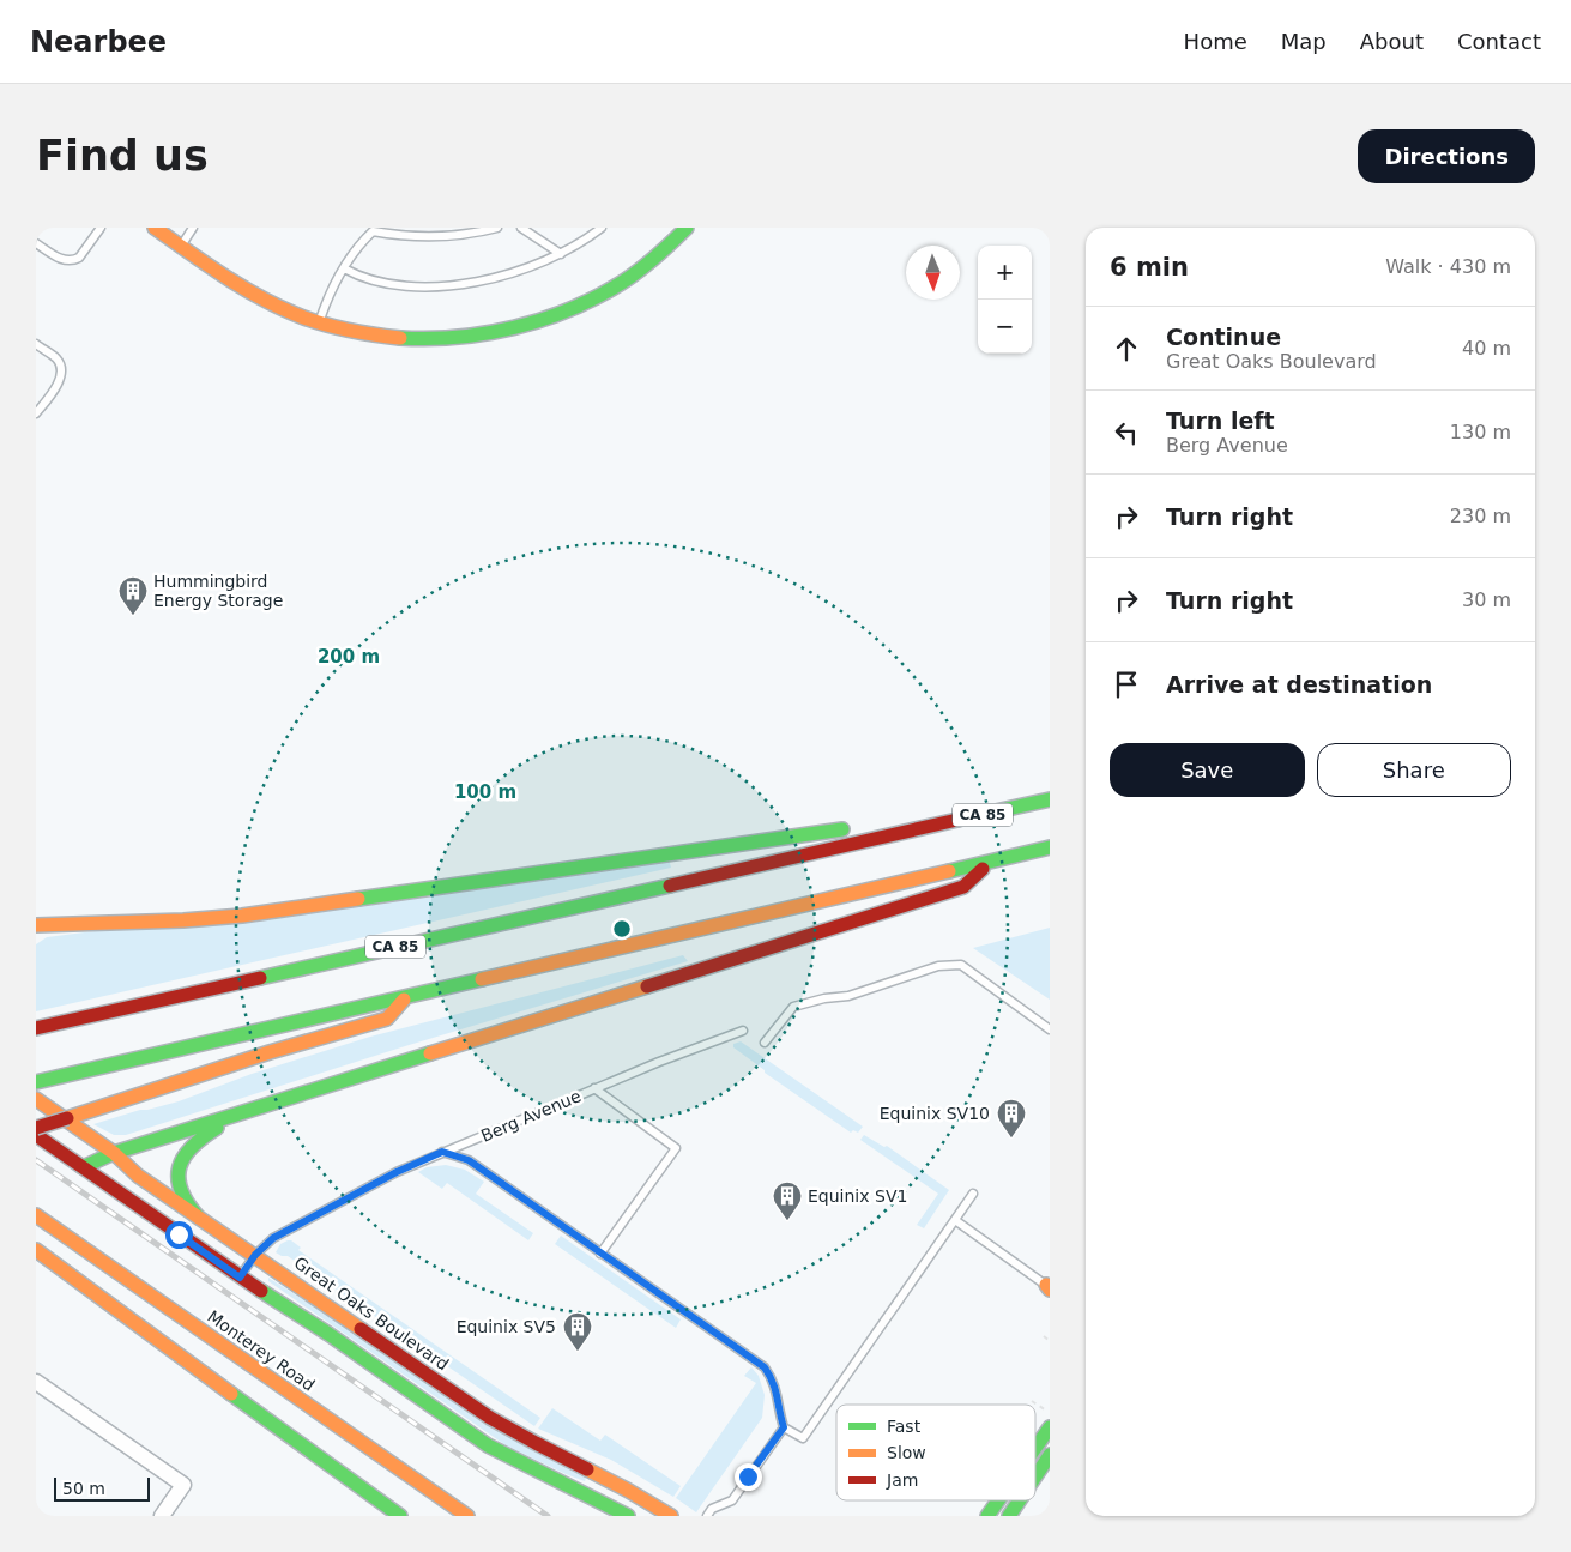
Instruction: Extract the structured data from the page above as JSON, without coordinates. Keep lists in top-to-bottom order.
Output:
{
  "streets": {
    "main road": ["CA 85", "Great Oaks Boulevard", "Monterey Road"],
    "lane": ["Berg Avenue"]
  },
  "crossings": [
    ["Berg Avenue", "Great Oaks Boulevard"]
  ],
  "places": {
    "building": [
      "Hummingbird Energy Storage",
      "Equinix SV10",
      "Equinix SV1",
      "Equinix SV5"
    ]
  },
  "legend": ["Fast", "Slow", "Jam"],
  "scale_bar": "50 m",
  "north": "bottom",
  "page": {
    "header": "Nearbee",
    "nav": [
      "Home",
      "Map",
      "About",
      "Contact"
    ],
    "buttons": [
      "Directions",
      ["Save", "Share"]
    ],
    "title": "Find us",
    "heading": ["6 min", "Walk · 430 m"],
    "map_buttons": ["+", "−"],
    "list": [
      ["Continue", "Great Oaks Boulevard", "40 m"],
      ["Turn left", "Berg Avenue", "130 m"],
      ["Turn right", "230 m"],
      ["Turn right", "30 m"],
      "Arrive at destination"
    ],
    "scale": "50 m"
  },
  "rings": ["200 m", "100 m"]
}
